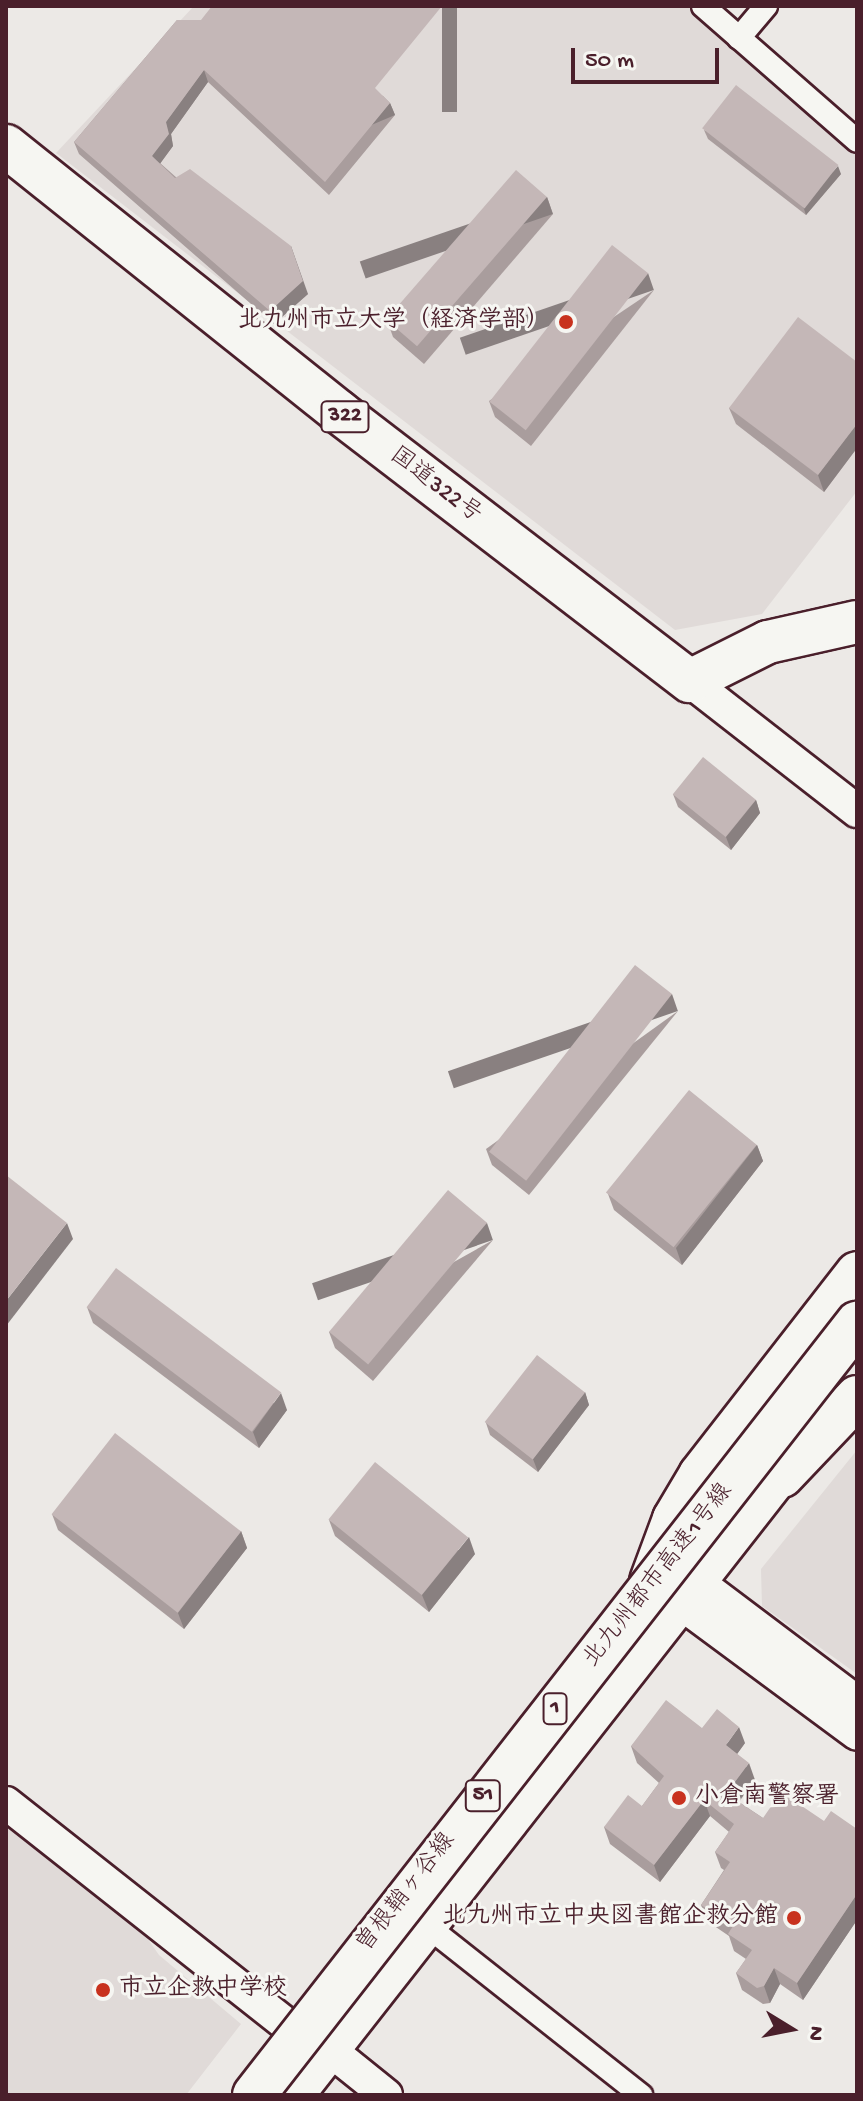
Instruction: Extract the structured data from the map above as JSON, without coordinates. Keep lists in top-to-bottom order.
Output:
{
  "streets": {
    "highway": [
      "322",
      "国道322号",
      "北九州都市高速1号線",
      "1"
    ],
    "main road": ["51", "曽根鞘ヶ谷線"]
  },
  "crossings": [
    ["北九州都市高速1号線", "曽根鞘ヶ谷線"]
  ],
  "places": [
    "北九州市立大学（経済学部）",
    "小倉南警察署",
    "北九州市立中央図書館企救分館",
    "市立企救中学校"
  ],
  "scale_bar": "50 m",
  "north": "right"
}
